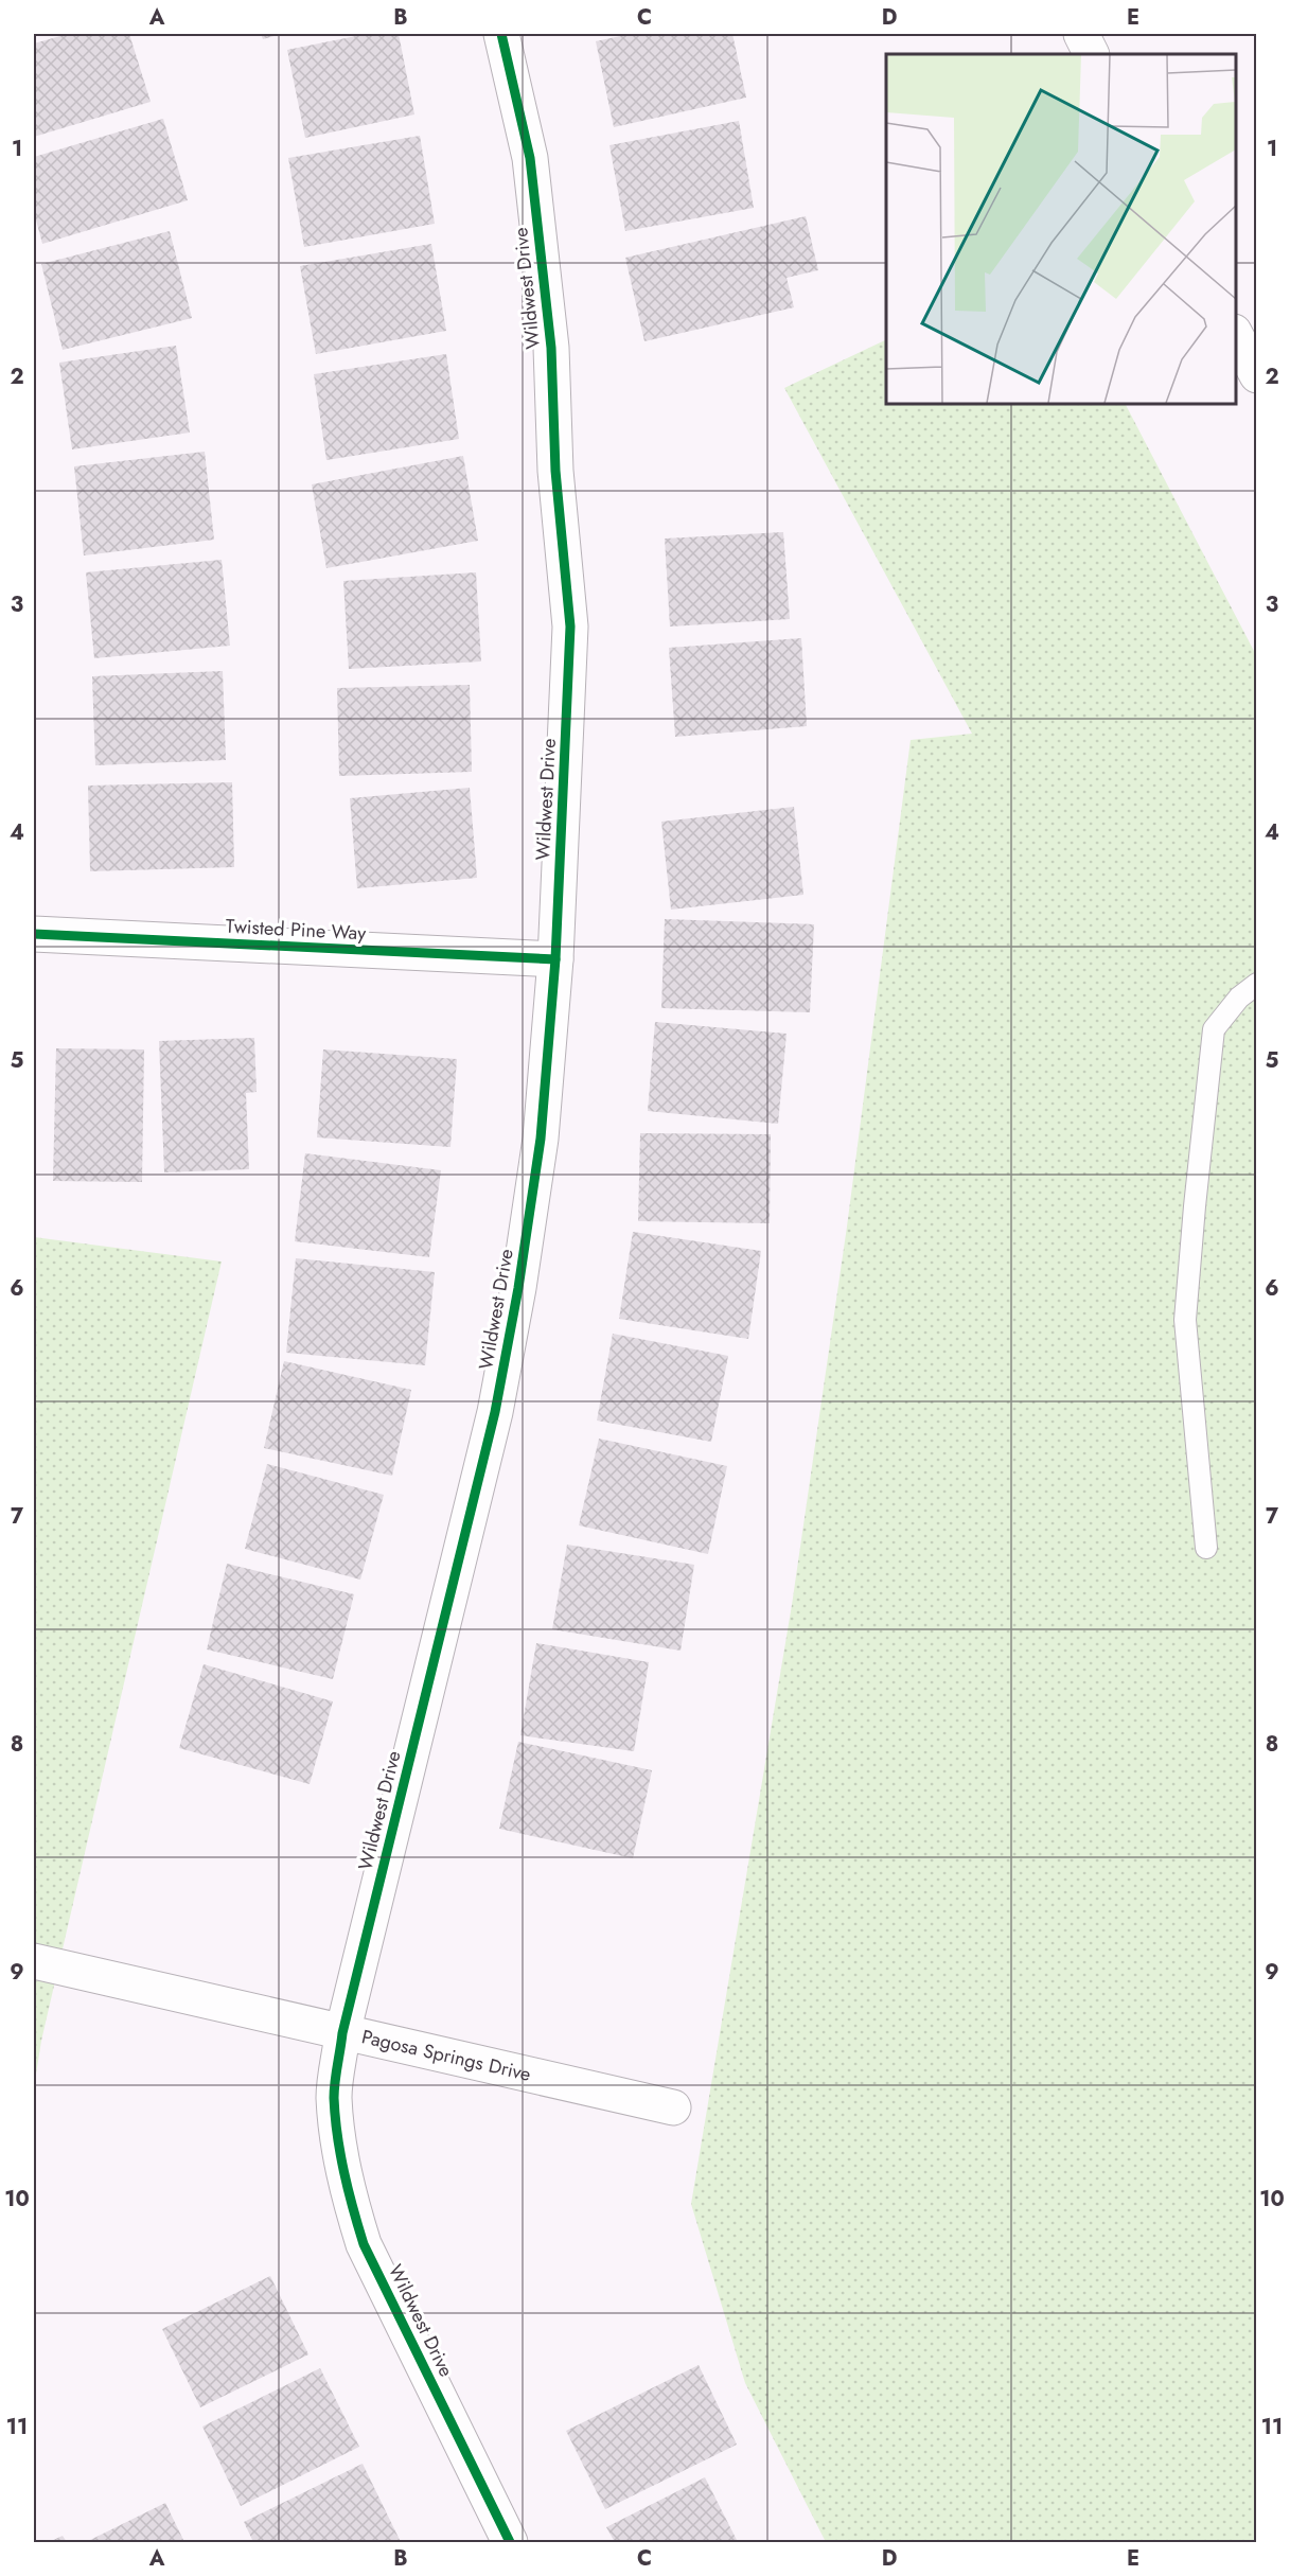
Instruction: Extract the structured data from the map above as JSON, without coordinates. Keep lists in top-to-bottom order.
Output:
{
  "streets": {
    "street": ["Wildwest Drive", "Twisted Pine Way", "Pagosa Springs Drive"]
  },
  "crossings": [
    ["Wildwest Drive", "Twisted Pine Way"],
    ["Wildwest Drive", "Pagosa Springs Drive"]
  ],
  "grid": {
    "columns": [
      "A",
      "B",
      "C",
      "D",
      "E"
    ],
    "rows": [
      "1",
      "2",
      "3",
      "4",
      "5",
      "6",
      "7",
      "8",
      "9",
      "10",
      "11"
    ]
  }
}
